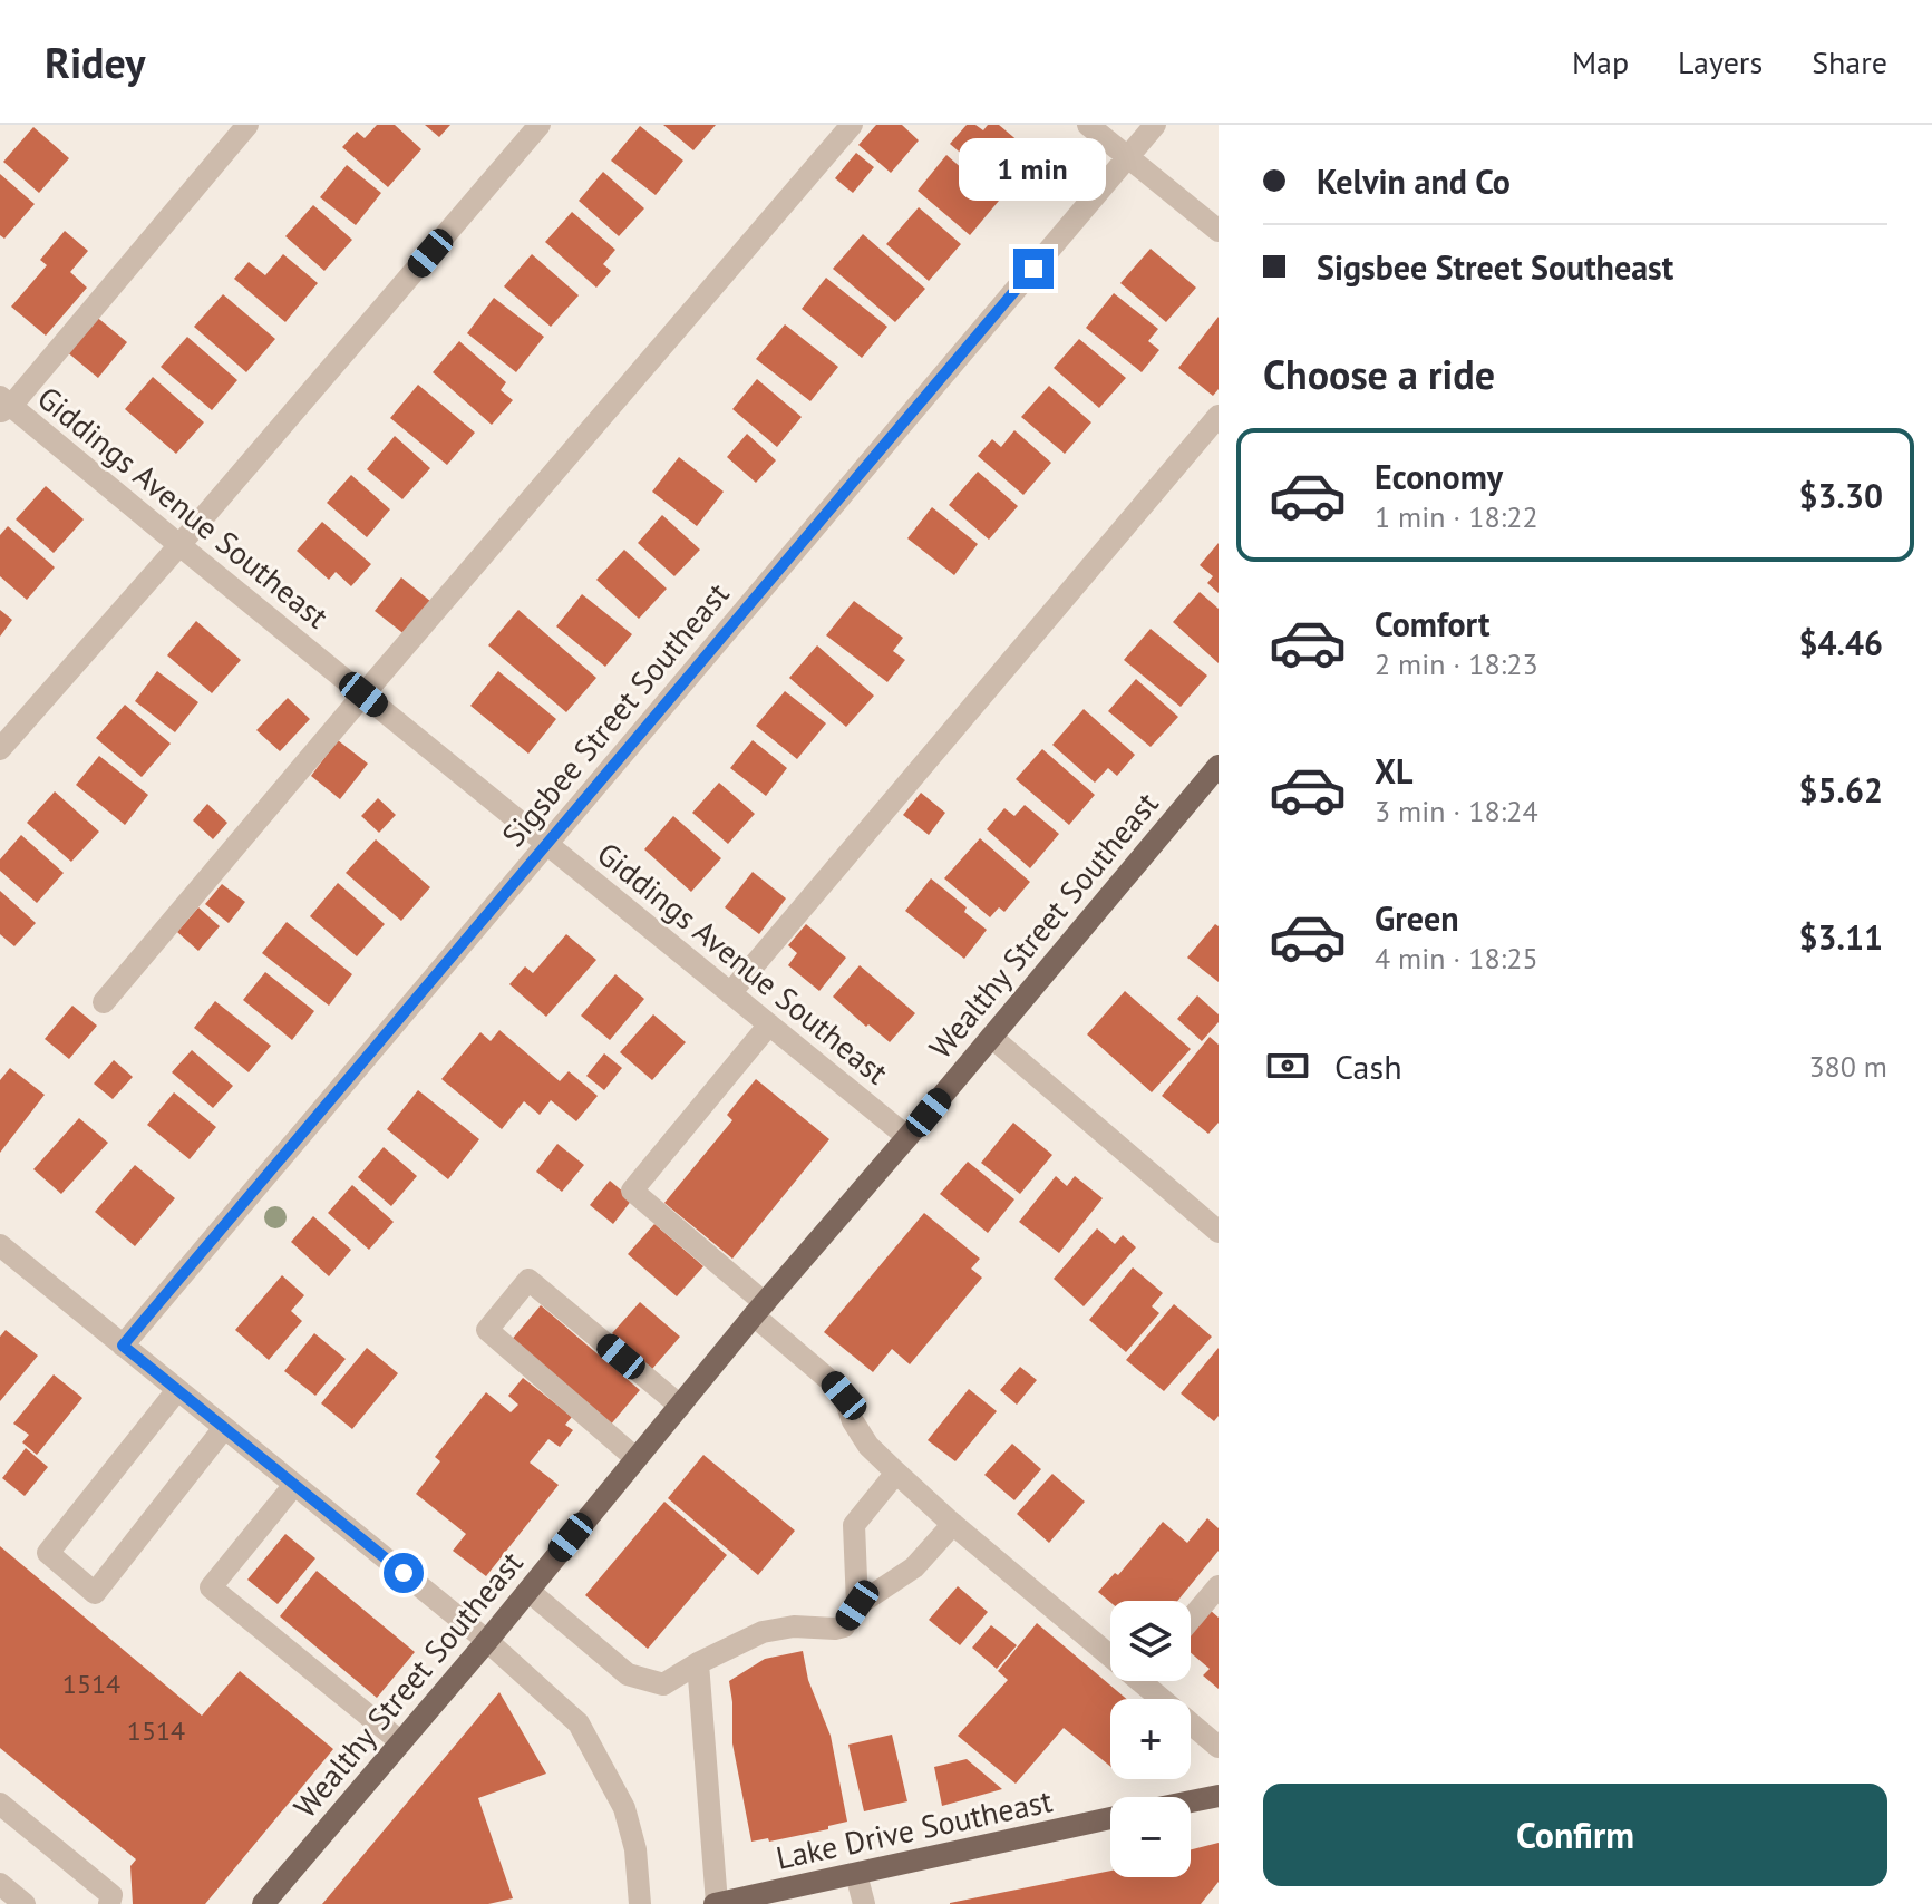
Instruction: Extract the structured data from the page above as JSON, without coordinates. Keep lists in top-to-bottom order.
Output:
{
  "streets": {
    "main road": ["Wealthy Street Southeast", "Lake Drive Southeast"],
    "street": ["Giddings Avenue Southeast", "Sigsbee Street Southeast"]
  },
  "crossings": [
    ["Giddings Avenue Southeast", "Sigsbee Street Southeast"],
    ["Giddings Avenue Southeast", "Wealthy Street Southeast"]
  ],
  "house_numbers": ["1514", "1514"],
  "page": {
    "header": "Ridey",
    "nav": ["Map", "Layers", "Share"],
    "banner": ["Kelvin and Co", "Sigsbee Street Southeast"],
    "bubble": "1 min",
    "heading": "Choose a ride",
    "list": [
      {
        "name": "Economy",
        "note": "1 min · 18:22",
        "value": "$3.30"
      },
      {
        "name": "Comfort",
        "note": "2 min · 18:23",
        "value": "$4.46"
      },
      {
        "name": "XL",
        "note": "3 min · 18:24",
        "value": "$5.62"
      },
      {
        "name": "Green",
        "note": "4 min · 18:25",
        "value": "$3.11"
      }
    ],
    "pay": ["Cash", "380 m"],
    "map_buttons": ["+", "−"],
    "buttons": "Confirm"
  }
}
